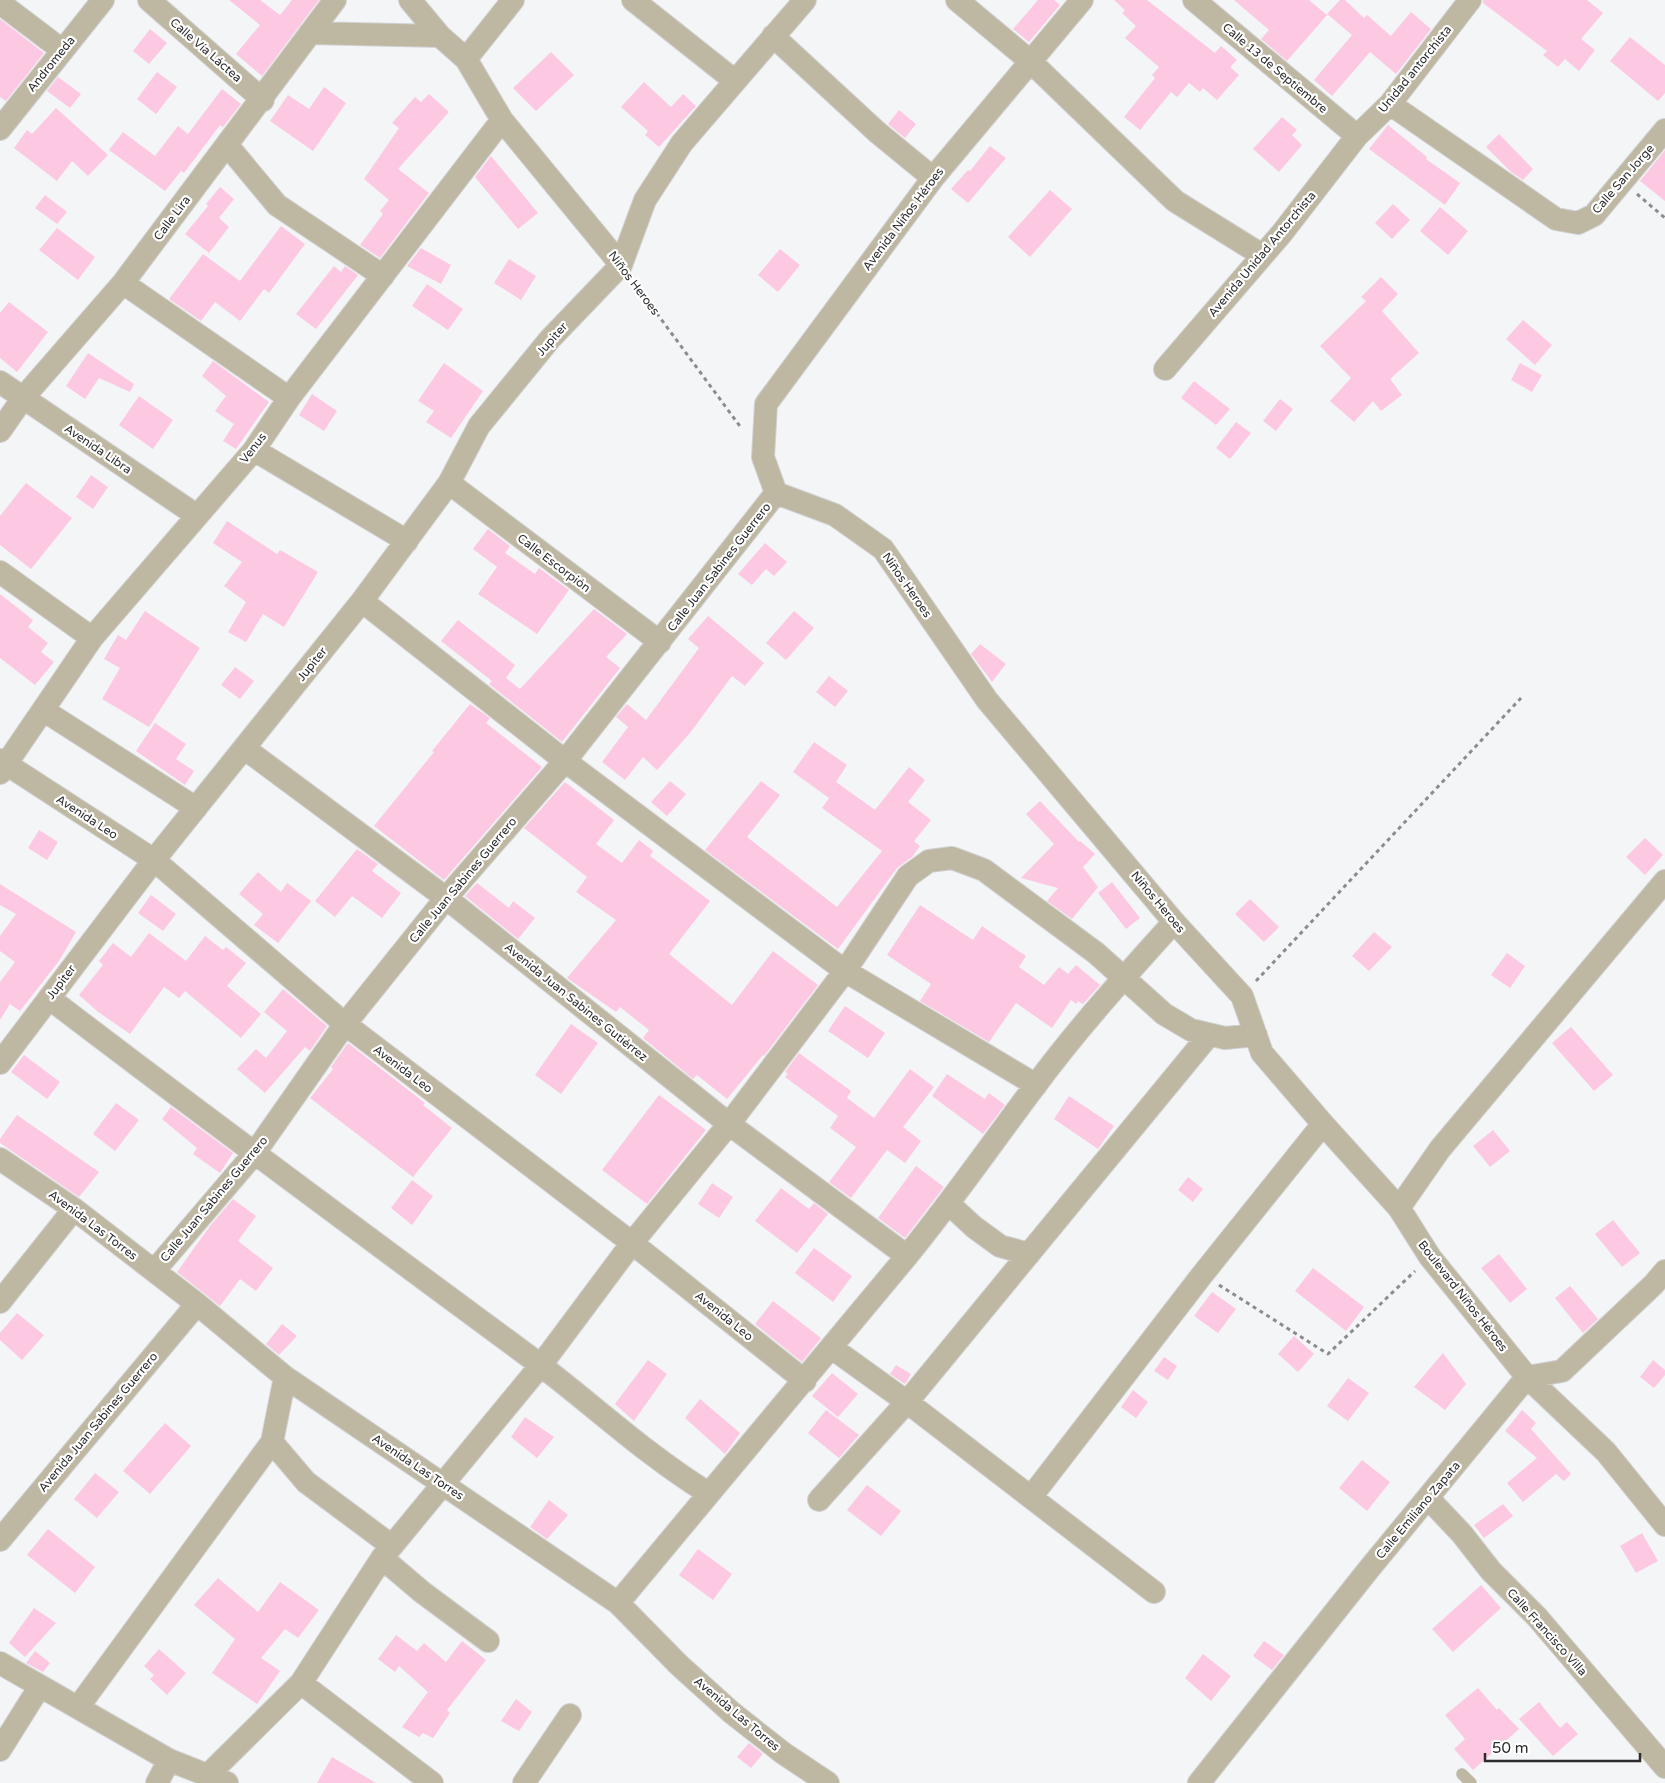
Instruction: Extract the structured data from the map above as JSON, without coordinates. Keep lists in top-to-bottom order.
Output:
{
  "streets": {
    "street": [
      "Calle Vía Láctea",
      "Andromeda",
      "Calle 13 de Septiembre",
      "Unidad antorchista",
      "Calle San Jorge",
      "Calle Lira",
      "Avenida Niños Héroes",
      "Avenida Unidad Antorchista",
      "Niños Heroes",
      "Jupiter",
      "Venus",
      "Avenida Libra",
      "Calle Escorpión",
      "Calle Juan Sabines Guerrero",
      "Avenida Leo",
      "Avenida Juan Sabines Gutiérrez",
      "Avenida Las Torres",
      "Boulevard Niños Héroes",
      "Avenida Juan Sabines Guerrero",
      "Calle Emiliano Zapata",
      "Calle Francisco Villa"
    ]
  },
  "crossings": [
    ["Calle Vía Láctea", "Calle Lira"],
    ["Calle 13 de Septiembre", "Unidad antorchista"],
    ["Calle 13 de Septiembre", "Avenida Unidad Antorchista"],
    ["Unidad antorchista", "Calle San Jorge"],
    ["Unidad antorchista", "Avenida Unidad Antorchista"],
    ["Calle Lira", "Avenida Libra"],
    ["Avenida Niños Héroes", "Niños Heroes"],
    ["Niños Heroes", "Jupiter"],
    ["Niños Heroes", "Venus"],
    ["Niños Heroes", "Calle Juan Sabines Guerrero"],
    ["Niños Heroes", "Boulevard Niños Héroes"],
    ["Jupiter", "Calle Escorpión"],
    ["Jupiter", "Avenida Leo"],
    ["Jupiter", "Avenida Juan Sabines Gutiérrez"],
    ["Venus", "Avenida Libra"],
    ["Venus", "Avenida Leo"],
    ["Calle Escorpión", "Calle Juan Sabines Guerrero"],
    ["Calle Juan Sabines Guerrero", "Avenida Leo"],
    ["Calle Juan Sabines Guerrero", "Avenida Juan Sabines Gutiérrez"],
    ["Calle Juan Sabines Guerrero", "Avenida Las Torres"],
    ["Avenida Las Torres", "Avenida Juan Sabines Guerrero"],
    ["Boulevard Niños Héroes", "Calle Emiliano Zapata"],
    ["Calle Emiliano Zapata", "Calle Francisco Villa"]
  ],
  "scale_bar": "50 m"
}
